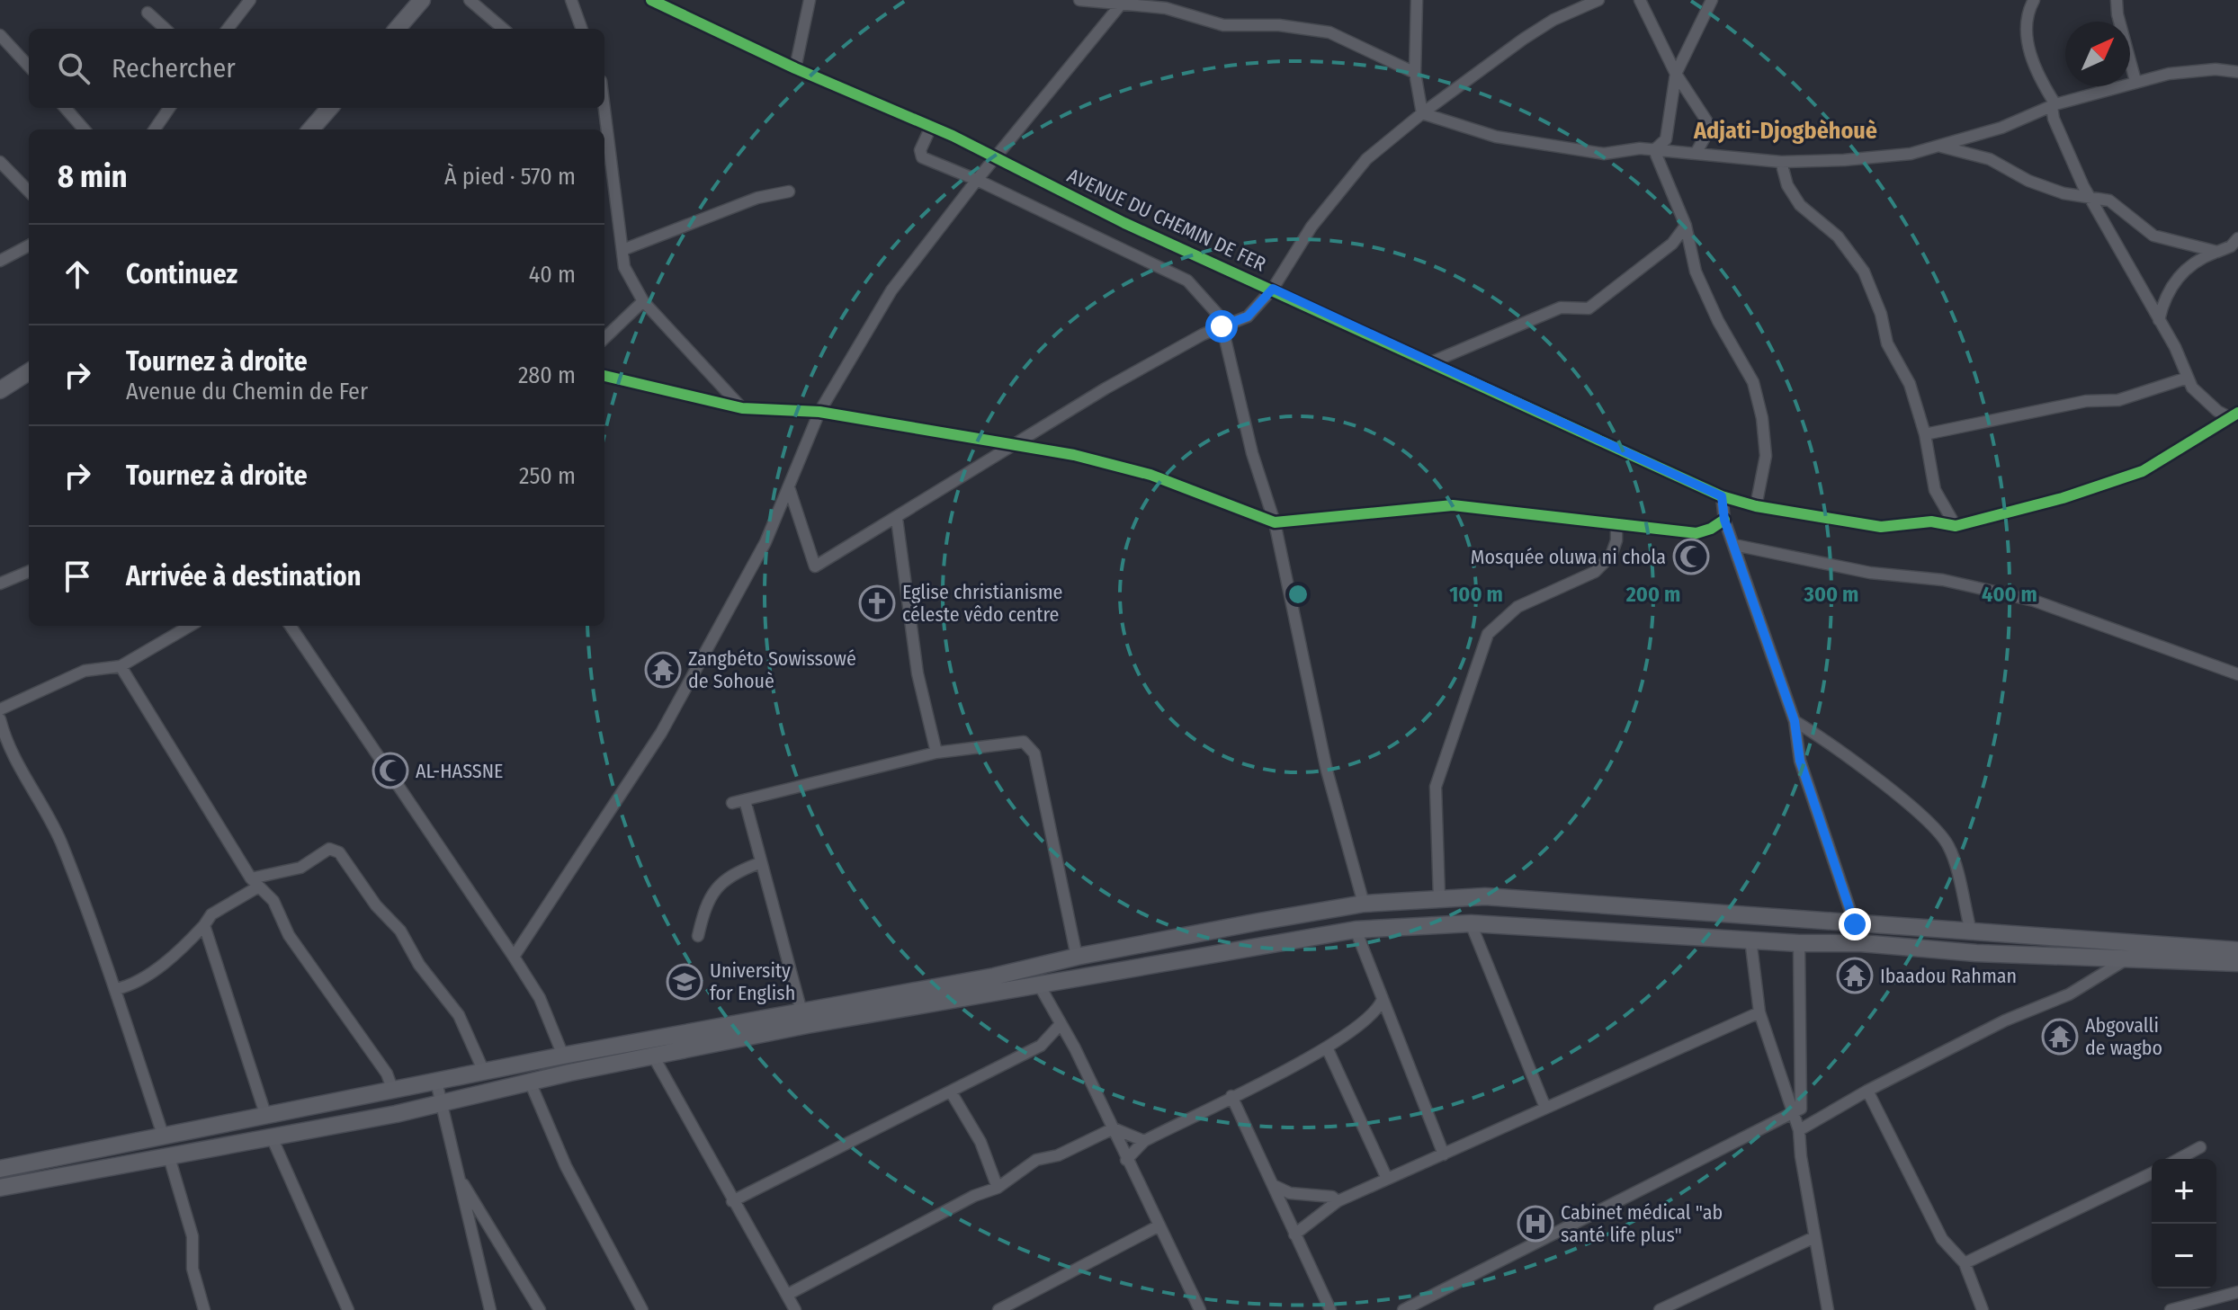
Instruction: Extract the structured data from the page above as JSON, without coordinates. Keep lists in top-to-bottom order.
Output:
{
  "streets": {
    "street": ["AVENUE DU CHEMIN DE FER"]
  },
  "districts": ["Adjati-Djogbèhouè"],
  "places": {
    "mosque": ["Mosquée oluwa ni chola", "AL-HASSNE"],
    "church": ["Eglise christianisme céleste vêdo centre"],
    "temple": ["Zangbéto Sowissowé de Sohouè", "Ibaadou Rahman", "Abgovalli de wagbo"],
    "school or university": ["University for English"],
    "hospital": ["Cabinet médical \"ab santé life plus\""]
  },
  "north": "top right",
  "page": {
    "search": "Rechercher",
    "heading": ["8 min", "À pied · 570 m"],
    "list": [
      ["Continuez", "40 m"],
      ["Tournez à droite", "Avenue du Chemin de Fer", "280 m"],
      ["Tournez à droite", "250 m"],
      "Arrivée à destination"
    ],
    "map_buttons": ["+", "−"]
  },
  "rings": [
    "100 m",
    "200 m",
    "300 m",
    "400 m"
  ]
}
